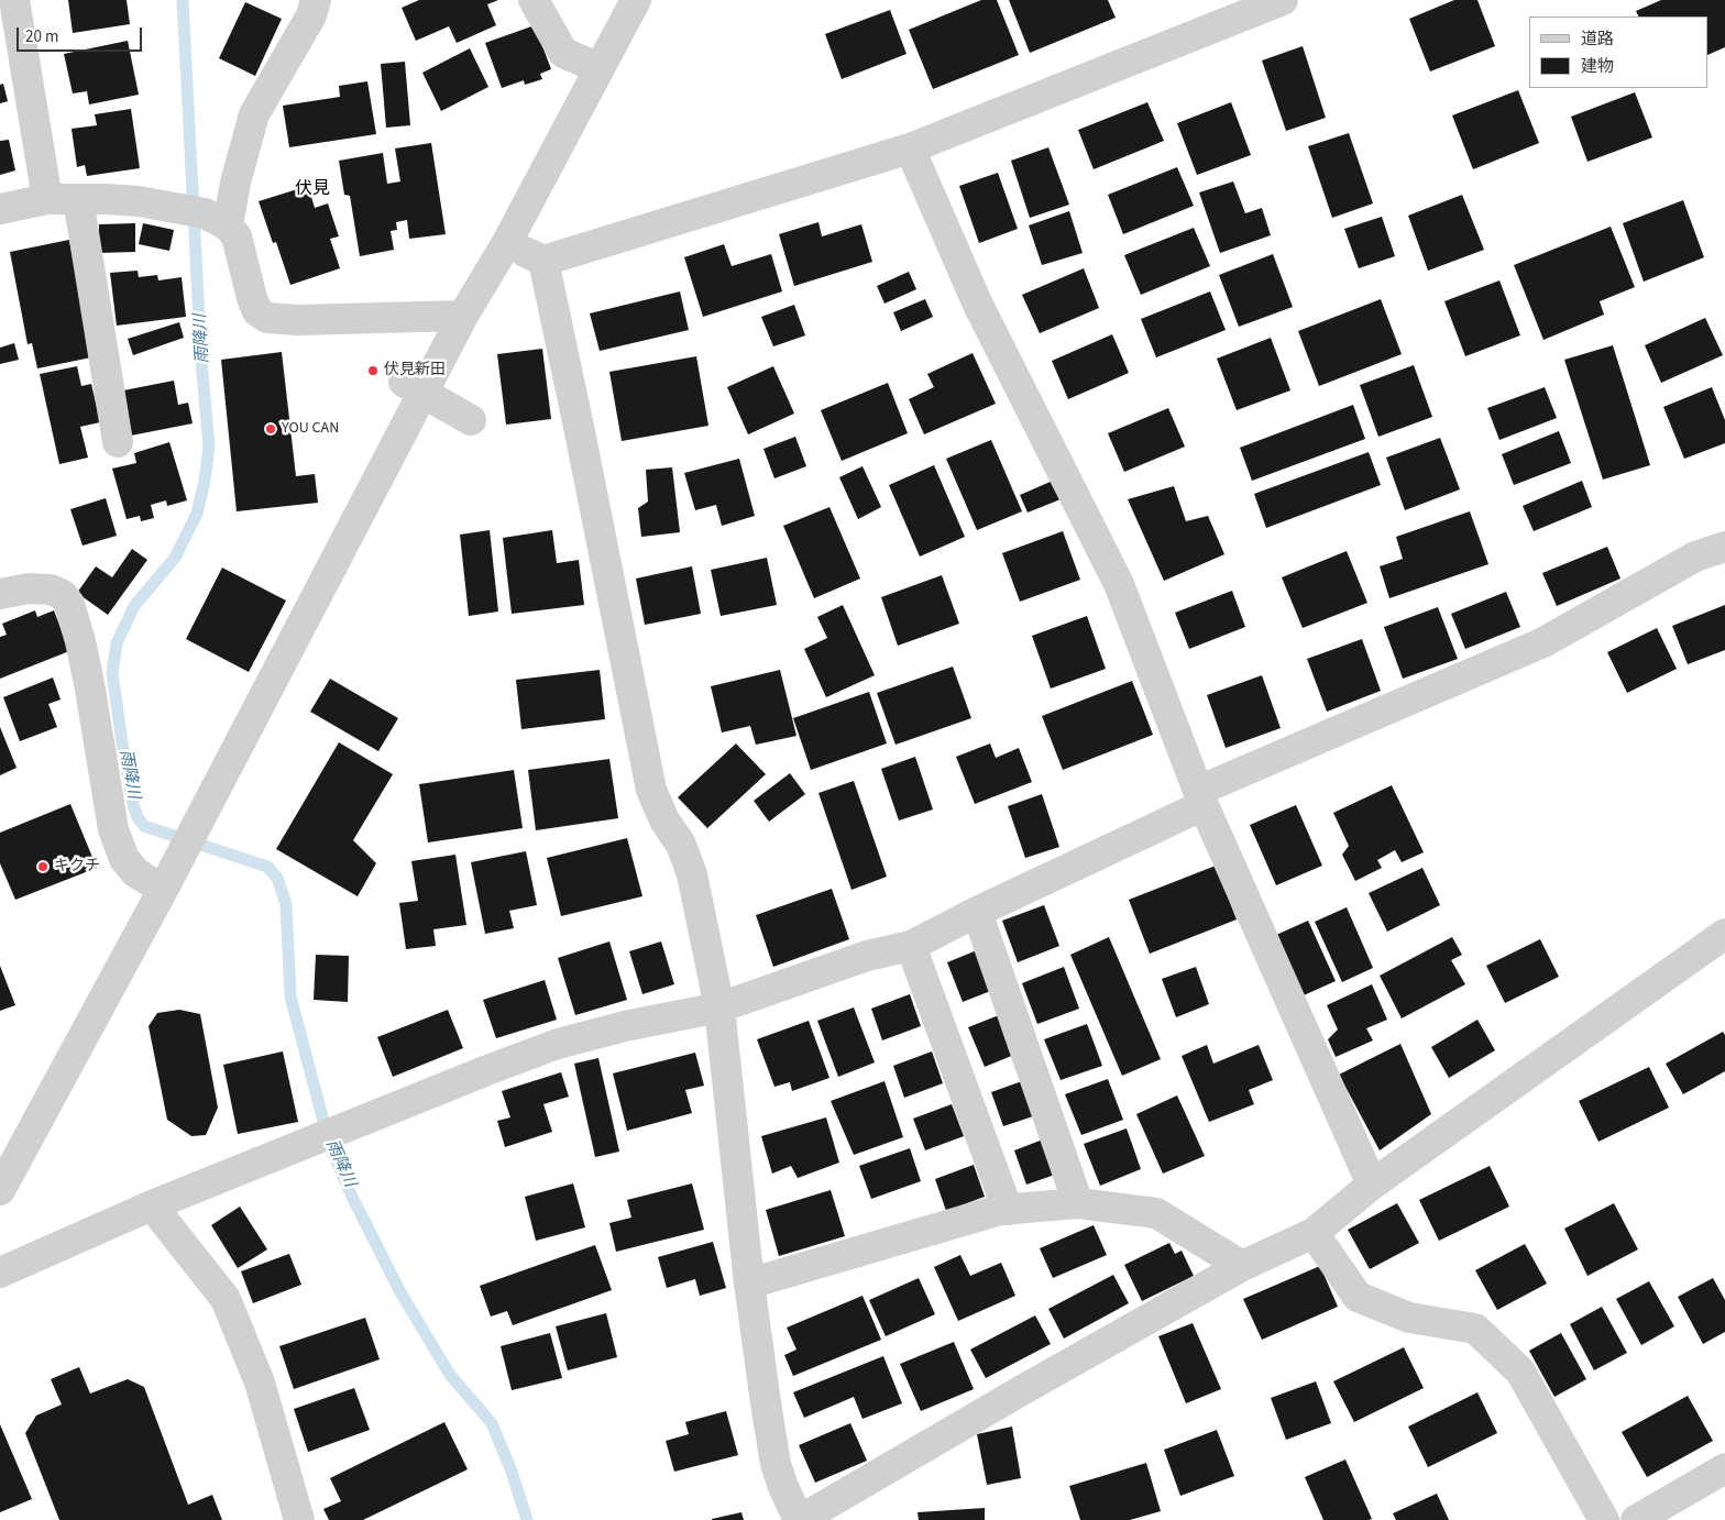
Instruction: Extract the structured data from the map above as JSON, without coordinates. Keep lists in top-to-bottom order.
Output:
{
  "districts": ["伏見"],
  "water": ["雨降川"],
  "places": ["伏見新田", "YOU CAN", "キクチ"],
  "legend": ["道路", "建物"],
  "scale_bar": "20 m"
}
